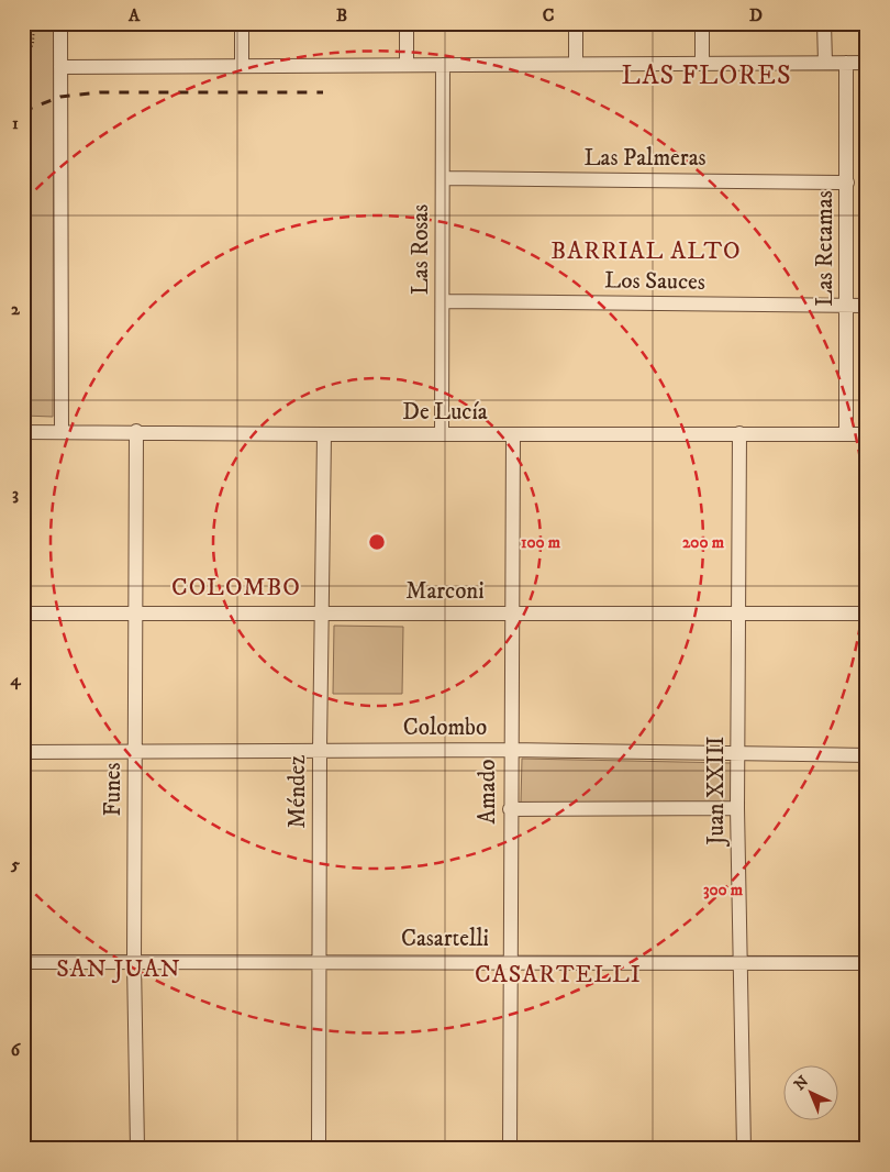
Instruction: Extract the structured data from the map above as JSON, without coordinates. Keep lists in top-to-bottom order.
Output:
{
  "streets": {
    "street": [
      "Las Palmeras",
      "Las Retamas",
      "Las Rosas",
      "Los Sauces",
      "De Lucía",
      "Marconi",
      "Colombo",
      "Funes",
      "Juan XXIII",
      "Méndez",
      "Amado",
      "Casartelli"
    ]
  },
  "crossings": [
    ["Las Palmeras", "Las Retamas"],
    ["Las Palmeras", "Las Rosas"],
    ["Las Retamas", "Los Sauces"],
    ["Las Retamas", "De Lucía"],
    ["Las Rosas", "Los Sauces"],
    ["Las Rosas", "De Lucía"],
    ["De Lucía", "Funes"],
    ["De Lucía", "Juan XXIII"],
    ["De Lucía", "Méndez"],
    ["De Lucía", "Amado"],
    ["Marconi", "Funes"],
    ["Marconi", "Juan XXIII"],
    ["Marconi", "Méndez"],
    ["Marconi", "Amado"],
    ["Colombo", "Funes"],
    ["Colombo", "Juan XXIII"],
    ["Colombo", "Méndez"],
    ["Colombo", "Amado"],
    ["Funes", "Casartelli"],
    ["Juan XXIII", "Casartelli"],
    ["Méndez", "Casartelli"],
    ["Amado", "Casartelli"]
  ],
  "districts": [
    "LAS FLORES",
    "BARRIAL ALTO",
    "COLOMBO",
    "SAN JUAN",
    "CASARTELLI"
  ],
  "north": "top left",
  "grid": {
    "columns": [
      "A",
      "B",
      "C",
      "D"
    ],
    "rows": [
      "1",
      "2",
      "3",
      "4",
      "5",
      "6"
    ]
  },
  "rings": ["100 m", "200 m", "300 m"]
}
